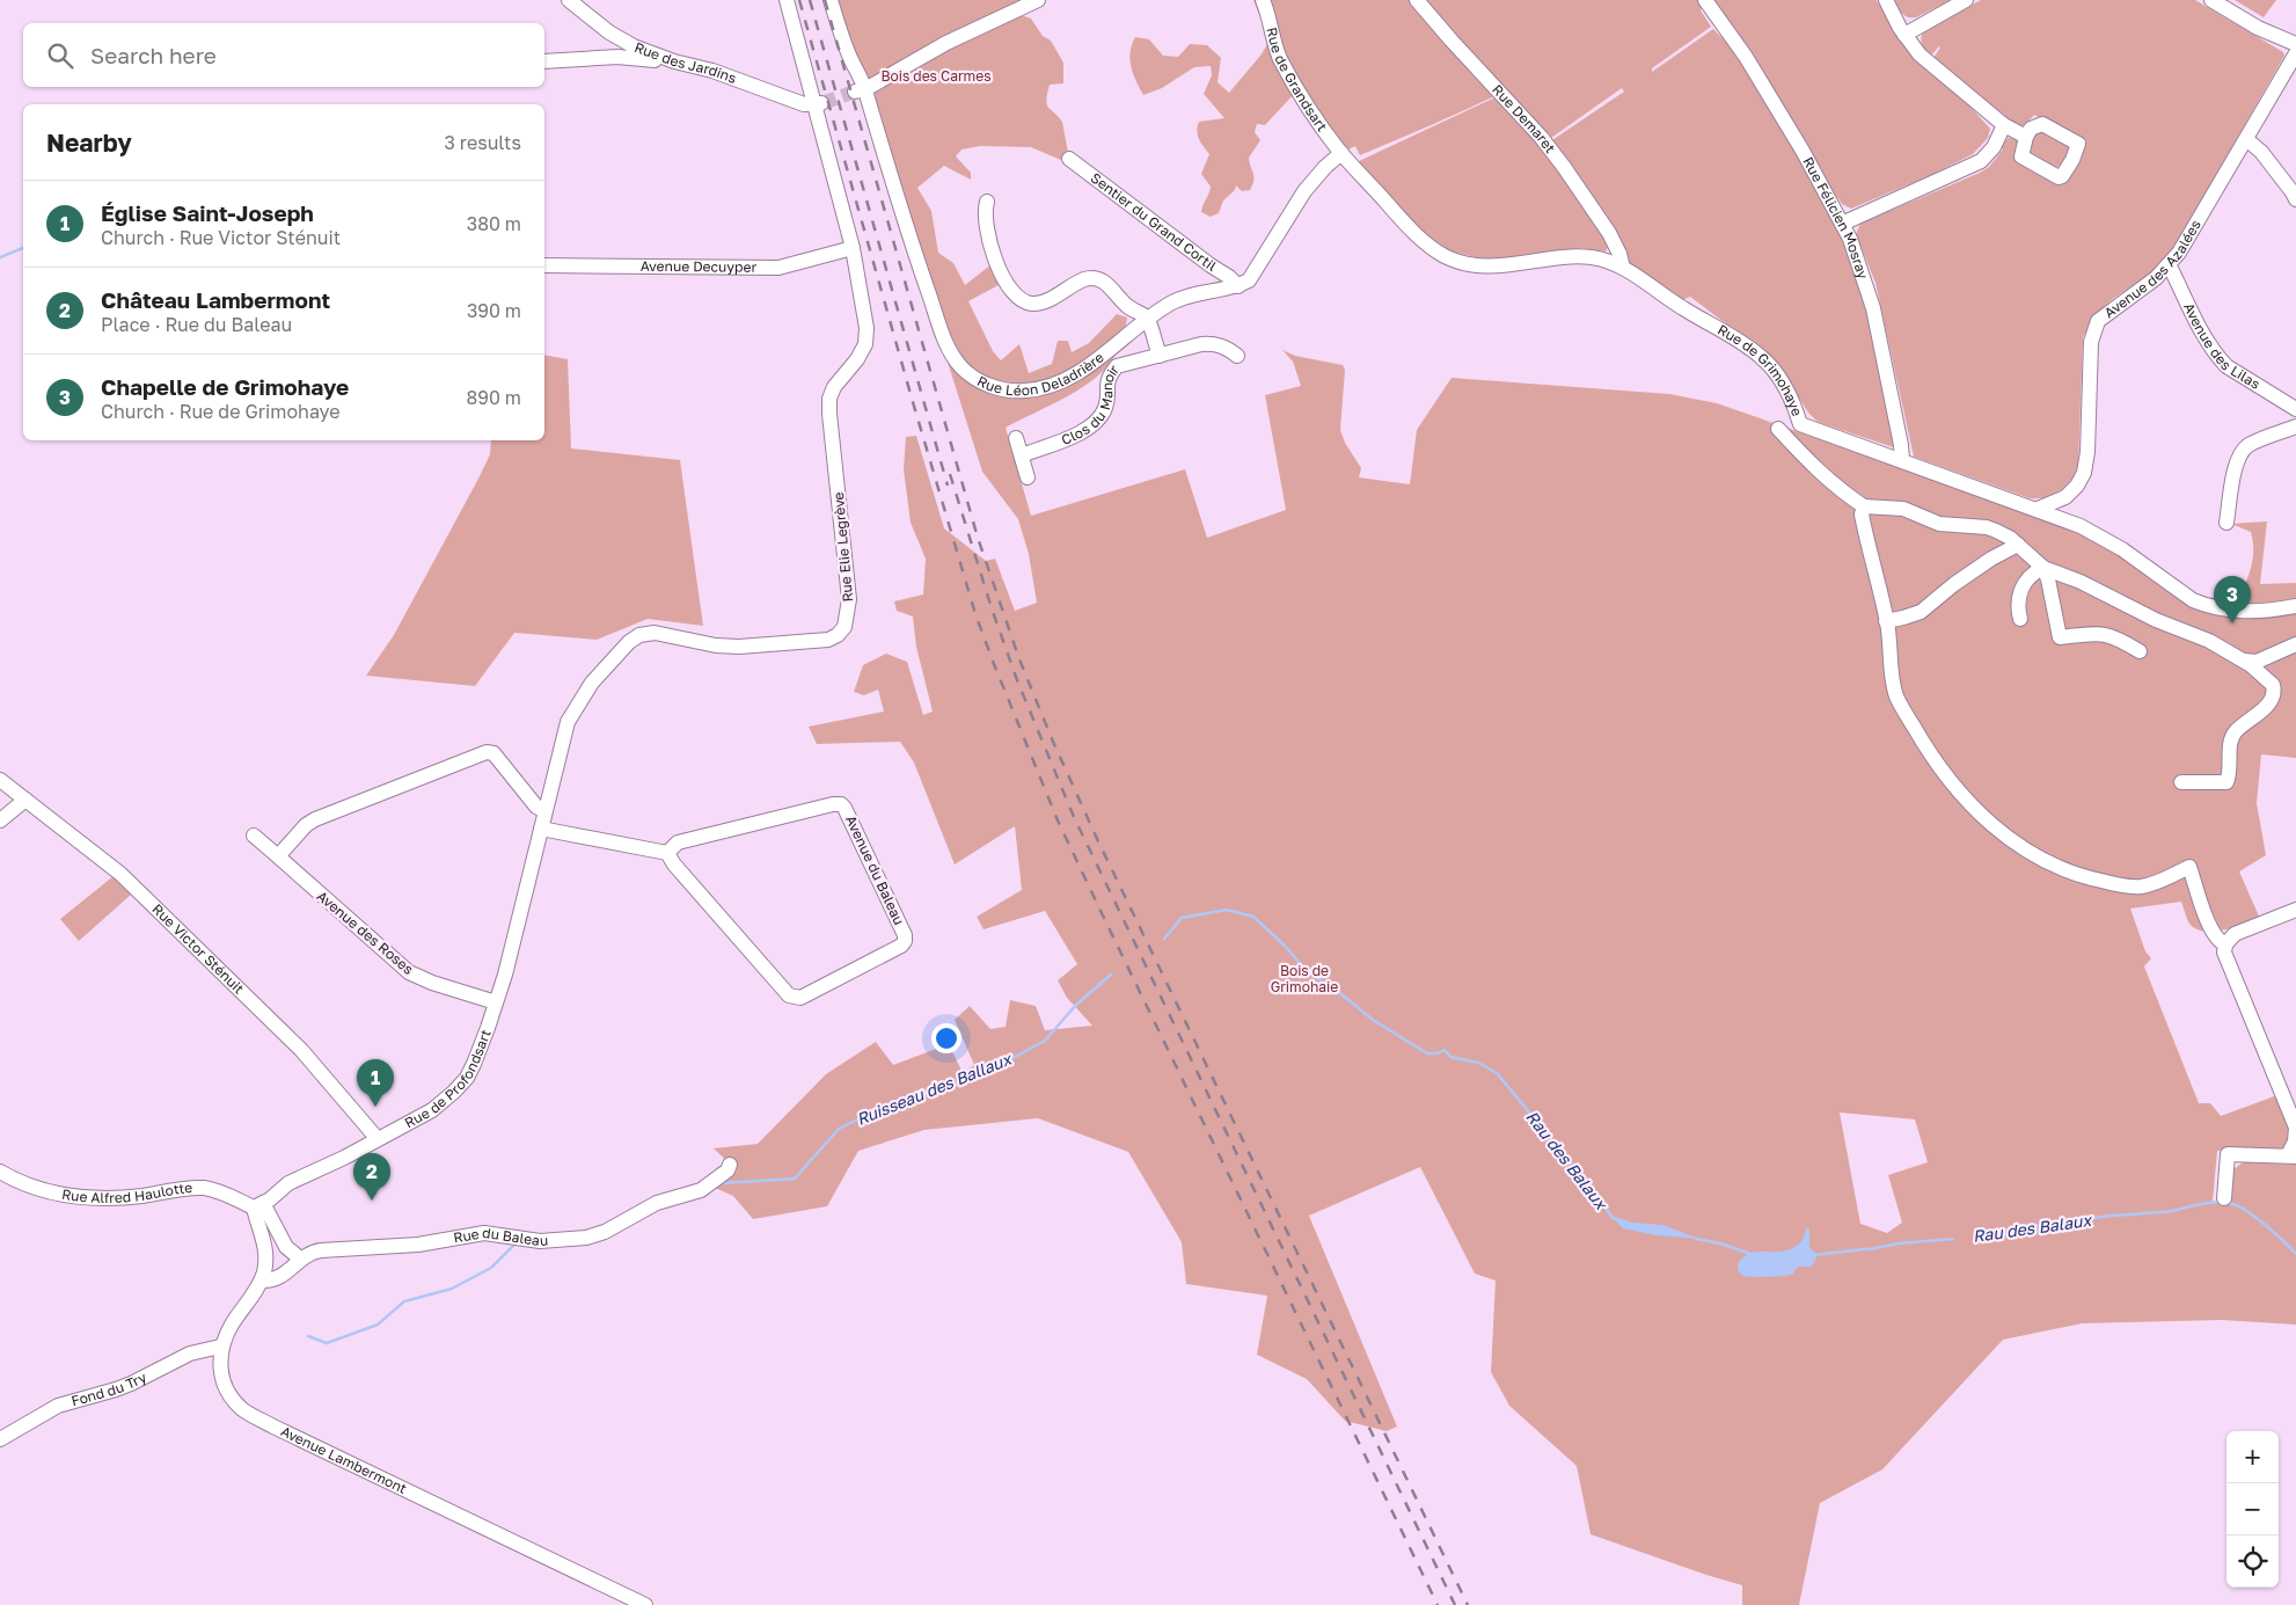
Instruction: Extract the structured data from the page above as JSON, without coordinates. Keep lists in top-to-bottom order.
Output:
{
  "streets": {
    "street": [
      "Rue des Jardins",
      "Rue de Grandsart",
      "Rue Demaret",
      "Rue Félicien Mosray",
      "Sentier du Grand Cortil",
      "Avenue Decuyper",
      "Avenue des Azalées",
      "Avenue des Lilas",
      "Rue Léon Deladrière",
      "Rue de Grimohaye",
      "Clos du Manoir",
      "Rue Elie Legrève",
      "Avenue du Baleau",
      "Avenue des Roses",
      "Rue Victor Sténuit",
      "Rue de Profondsart",
      "Rue Alfred Haulotte",
      "Rue du Baleau",
      "Fond du Try",
      "Avenue Lambermont"
    ]
  },
  "crossings": [
    ["Rue des Jardins", "Rue Elie Legrève"],
    ["Rue de Grandsart", "Rue de Grimohaye"],
    ["Rue Demaret", "Rue de Grimohaye"],
    ["Rue Félicien Mosray", "Rue de Grimohaye"],
    ["Sentier du Grand Cortil", "Rue Léon Deladrière"],
    ["Avenue Decuyper", "Rue Elie Legrève"],
    ["Avenue des Azalées", "Avenue des Lilas"],
    ["Avenue des Azalées", "Rue de Grimohaye"],
    ["Rue Elie Legrève", "Rue de Profondsart"],
    ["Avenue des Roses", "Rue de Profondsart"],
    ["Rue Victor Sténuit", "Rue de Profondsart"],
    ["Rue de Profondsart", "Rue Alfred Haulotte"],
    ["Fond du Try", "Avenue Lambermont"]
  ],
  "water": ["Ruisseau des Ballaux", "Rau des Balaux"],
  "parks": ["Bois des Carmes", "Bois de Grimohaie"],
  "page": {
    "search": "Search here",
    "heading": ["Nearby", "3 results"],
    "list": [
      {
        "mark": "1",
        "name": "Église Saint-Joseph",
        "note": "Church · Rue Victor Sténuit",
        "value": "380 m"
      },
      {
        "mark": "2",
        "name": "Château Lambermont",
        "note": "Place · Rue du Baleau",
        "value": "390 m"
      },
      {
        "mark": "3",
        "name": "Chapelle de Grimohaye",
        "note": "Church · Rue de Grimohaye",
        "value": "890 m"
      }
    ],
    "pins": ["3", "1", "2"],
    "map_buttons": ["+", "−"]
  }
}
